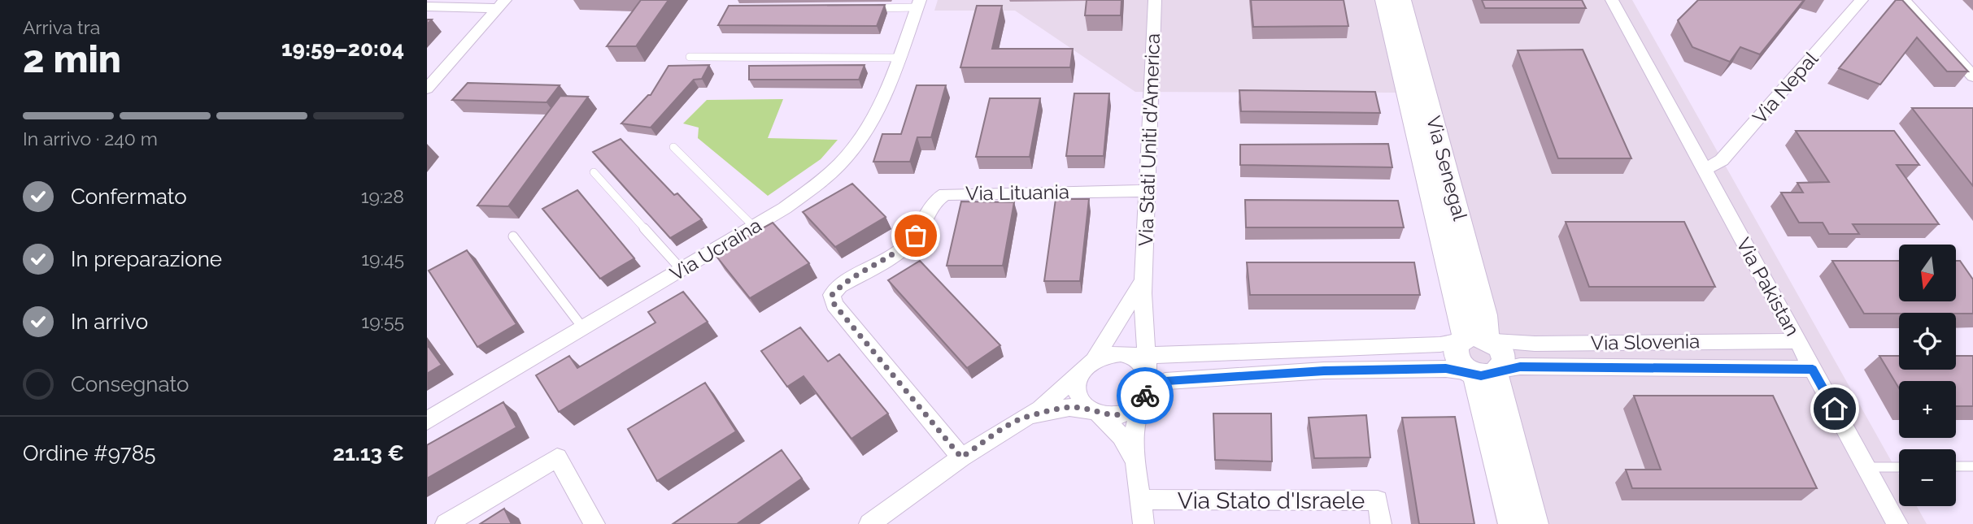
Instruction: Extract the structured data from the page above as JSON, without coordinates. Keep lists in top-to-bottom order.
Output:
{
  "streets": {
    "main road": ["Via Senegal"],
    "street": [
      "Via Nepal",
      "Via Stati Uniti d'America",
      "Via Lituania",
      "Via Ucraina",
      "Via Pakistan",
      "Via Slovenia",
      "Via Stato d'Israele"
    ]
  },
  "crossings": [
    ["Via Nepal", "Via Pakistan"],
    ["Via Stati Uniti d'America", "Via Lituania"],
    ["Via Stati Uniti d'America", "Via Slovenia"],
    ["Via Stati Uniti d'America", "Via Stato d'Israele"],
    ["Via Senegal", "Via Slovenia"],
    ["Via Pakistan", "Via Slovenia"]
  ],
  "north": "bottom",
  "page": {
    "heading": ["2 min", "Arriva tra", "19:59–20:04"],
    "panel": ["Ordine #9785", "21.13 €"],
    "bar": "In arrivo · 240 m",
    "list": [
      ["Confermato", "19:28"],
      ["In preparazione", "19:45"],
      ["In arrivo", "19:55"],
      "Consegnato"
    ],
    "map_buttons": ["+", "−"]
  }
}
